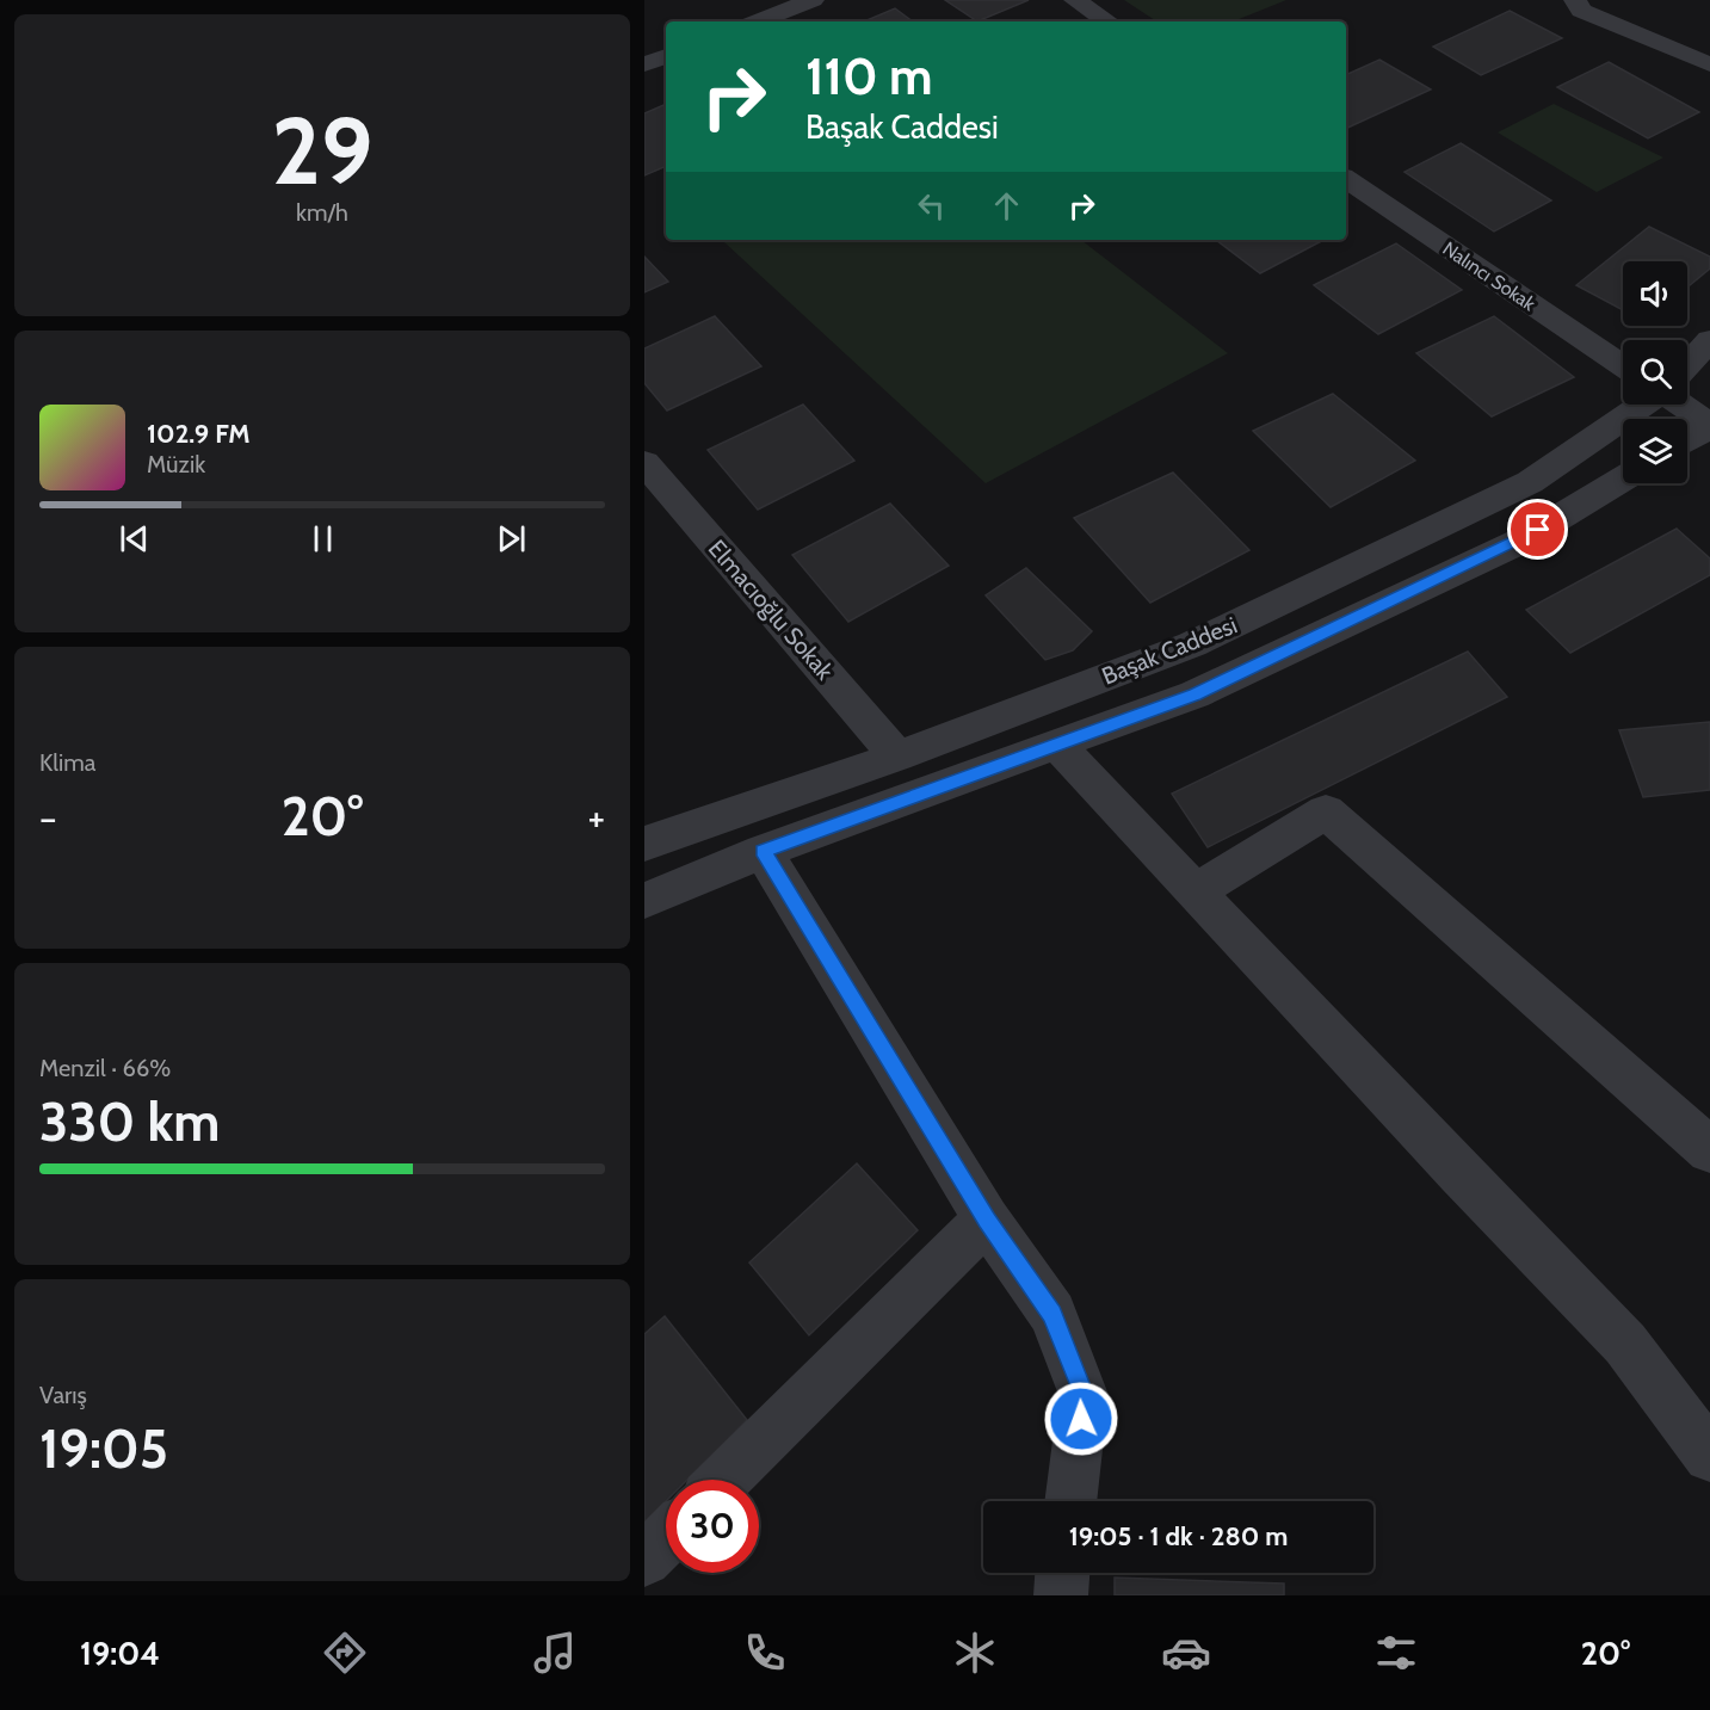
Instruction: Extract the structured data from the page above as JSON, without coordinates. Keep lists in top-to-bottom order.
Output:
{
  "streets": {
    "street": ["Nalıncı Sokak", "Elmacıoğlu Sokak", "Başak Caddesi"]
  },
  "crossings": [
    ["Elmacıoğlu Sokak", "Başak Caddesi"]
  ],
  "page": {
    "tile": [
      ["29", "km/h"],
      "Klima",
      ["Menzil · 66%", "330 km"],
      ["Varış", "19:05"]
    ],
    "turn": ["110 m", "Başak Caddesi"],
    "song": ["102.9 FM", "Müzik"],
    "heat": ["−", "20°", "+"],
    "limit": "30",
    "trip": "19:05 · 1 dk · 280 m",
    "tabs": ["19:04", "20°"]
  }
}
